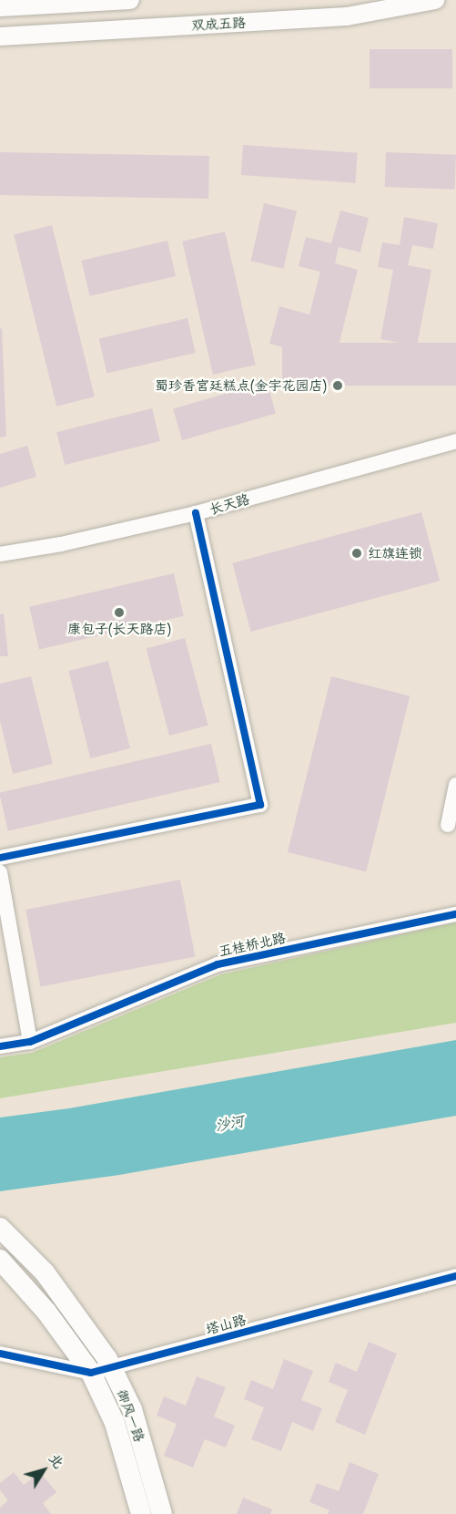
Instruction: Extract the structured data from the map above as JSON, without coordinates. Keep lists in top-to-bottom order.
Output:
{
  "streets": {
    "main road": ["御风一路"],
    "street": [
      "双成五路",
      "长天路",
      "五桂桥北路",
      "塔山路"
    ]
  },
  "crossings": [
    ["塔山路", "御风一路"]
  ],
  "water": ["沙河"],
  "places": ["蜀珍香宫廷糕点(金宇花园店)", "红旗连锁", "康包子(长天路店)"],
  "north": "top right"
}
